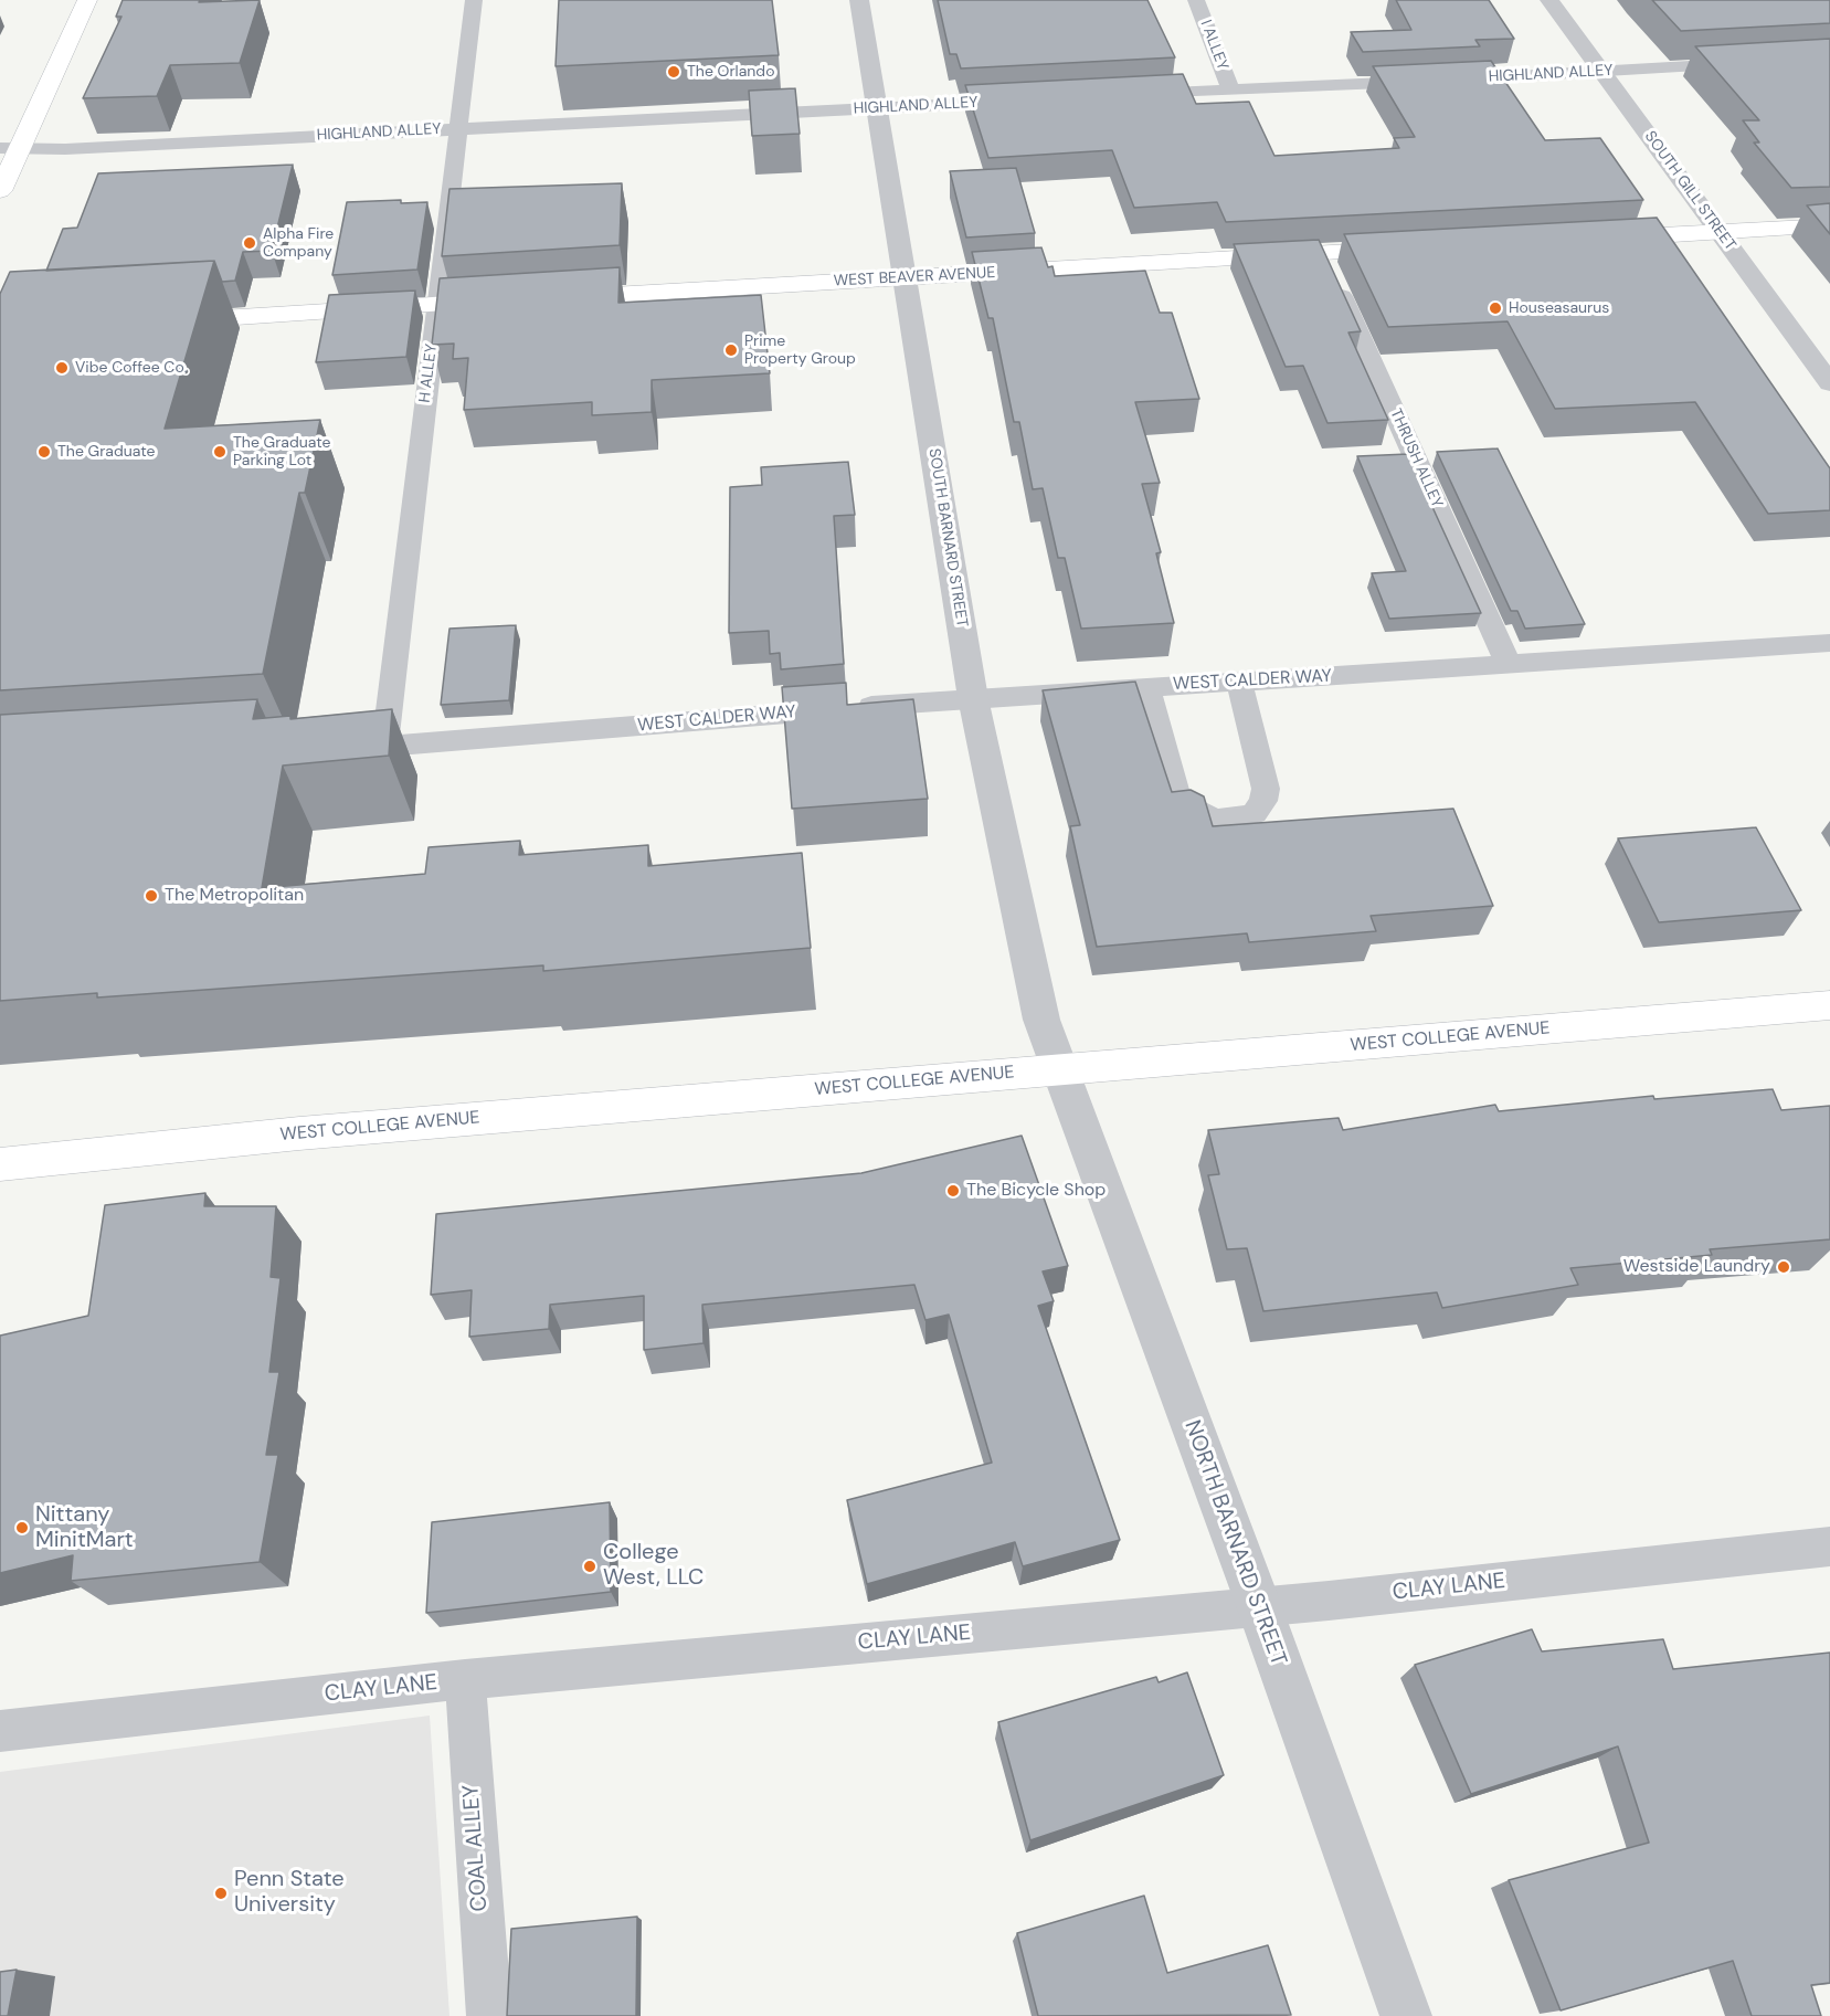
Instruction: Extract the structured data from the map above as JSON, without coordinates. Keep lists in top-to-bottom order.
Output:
{
  "streets": {
    "main road": ["WEST BEAVER AVENUE", "WEST COLLEGE AVENUE"],
    "street": ["SOUTH GILL STREET", "SOUTH BARNARD STREET", "NORTH BARNARD STREET"],
    "lane": [
      "I ALLEY",
      "HIGHLAND ALLEY",
      "H ALLEY",
      "THRUSH ALLEY",
      "WEST CALDER WAY",
      "CLAY LANE",
      "COAL ALLEY"
    ]
  },
  "crossings": [
    ["I ALLEY", "HIGHLAND ALLEY"],
    ["HIGHLAND ALLEY", "SOUTH GILL STREET"],
    ["HIGHLAND ALLEY", "H ALLEY"],
    ["HIGHLAND ALLEY", "SOUTH BARNARD STREET"],
    ["WEST BEAVER AVENUE", "THRUSH ALLEY"],
    ["WEST BEAVER AVENUE", "SOUTH BARNARD STREET"],
    ["H ALLEY", "WEST CALDER WAY"],
    ["THRUSH ALLEY", "WEST CALDER WAY"],
    ["SOUTH BARNARD STREET", "WEST CALDER WAY"],
    ["SOUTH BARNARD STREET", "WEST COLLEGE AVENUE"],
    ["SOUTH BARNARD STREET", "NORTH BARNARD STREET"],
    ["WEST COLLEGE AVENUE", "NORTH BARNARD STREET"],
    ["NORTH BARNARD STREET", "CLAY LANE"],
    ["CLAY LANE", "COAL ALLEY"]
  ],
  "places": [
    "The Orlando",
    "Alpha Fire Company",
    "Houseasaurus",
    "Prime Property Group",
    "Vibe Coffee Co.",
    "The Graduate",
    "The Graduate Parking Lot",
    "The Metropolitan",
    "The Bicycle Shop",
    "Westside Laundry",
    "Nittany MinitMart",
    "College West, LLC",
    "Penn State University"
  ]
}
